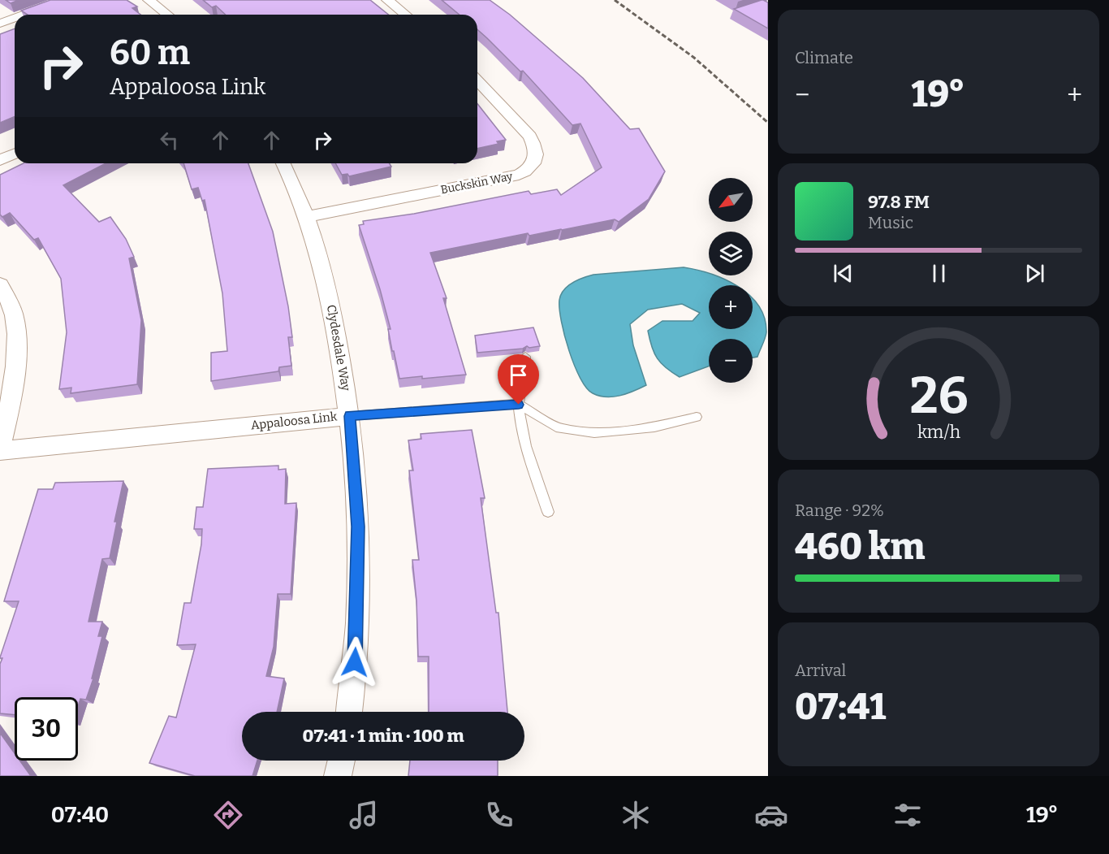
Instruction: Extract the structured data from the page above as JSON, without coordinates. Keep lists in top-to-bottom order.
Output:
{
  "streets": {
    "street": ["Buckskin Way", "Clydesdale Way", "Appaloosa Link"]
  },
  "crossings": [
    ["Buckskin Way", "Clydesdale Way"],
    ["Clydesdale Way", "Appaloosa Link"]
  ],
  "north": "bottom left",
  "page": {
    "tile": [
      "Climate",
      ["Range · 92%", "460 km"],
      ["Arrival", "07:41"]
    ],
    "turn": ["60 m", "Appaloosa Link"],
    "heat": ["−", "19°", "+"],
    "map_buttons": ["+", "−"],
    "song": ["97.8 FM", "Music"],
    "limit": "30",
    "trip": "07:41 · 1 min · 100 m",
    "tabs": ["07:40", "19°"],
    "gauge": ["26", "km/h"]
  }
}
